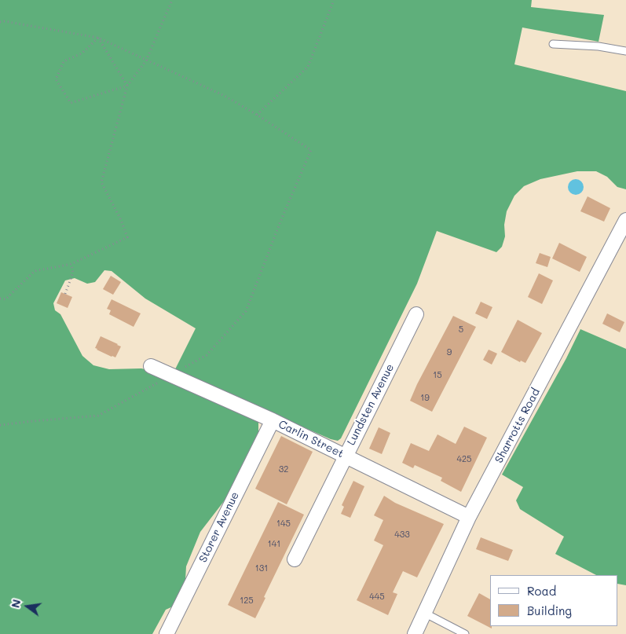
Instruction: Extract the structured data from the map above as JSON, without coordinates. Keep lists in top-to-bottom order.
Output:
{
  "streets": {
    "street": [
      "Lundsten Avenue",
      "Sharrotts Road",
      "Carlin Street",
      "Storer Avenue"
    ]
  },
  "crossings": [
    ["Lundsten Avenue", "Carlin Street"],
    ["Sharrotts Road", "Carlin Street"],
    ["Carlin Street", "Storer Avenue"]
  ],
  "house_numbers": [
    "5",
    "9",
    "15",
    "19",
    "425",
    "32",
    "145",
    "433",
    "141",
    "131",
    "445",
    "125"
  ],
  "legend": ["Road", "Building"],
  "north": "left"
}
